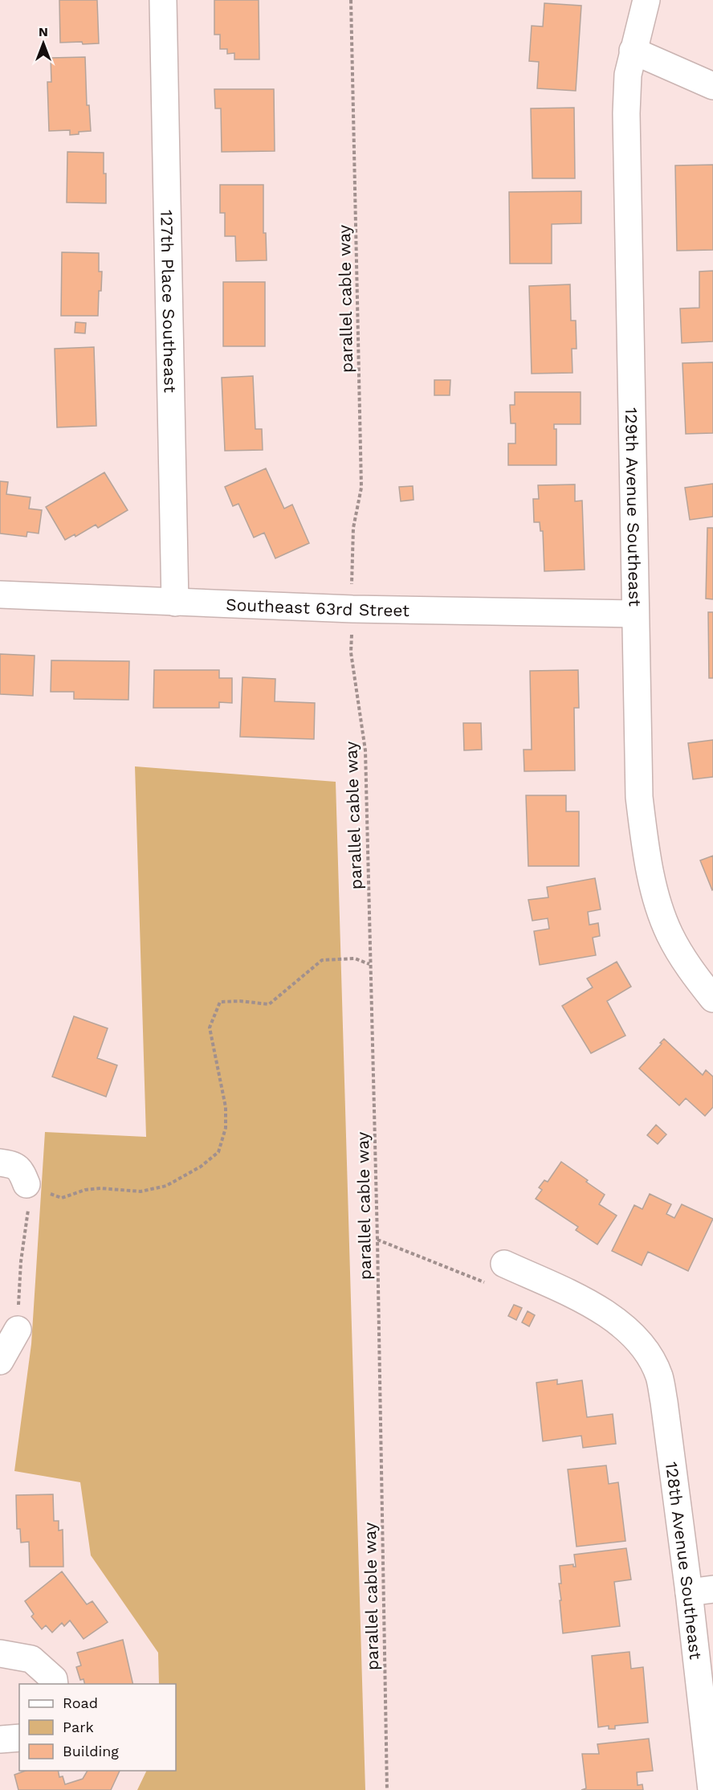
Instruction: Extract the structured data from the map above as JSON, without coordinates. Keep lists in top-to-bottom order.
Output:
{
  "streets": {
    "street": [
      "127th Place Southeast",
      "129th Avenue Southeast",
      "Southeast 63rd Street",
      "128th Avenue Southeast"
    ],
    "path": ["parallel cable way"]
  },
  "crossings": [
    ["127th Place Southeast", "Southeast 63rd Street"],
    ["129th Avenue Southeast", "Southeast 63rd Street"]
  ],
  "legend": ["Road", "Park", "Building"],
  "north": "top"
}
